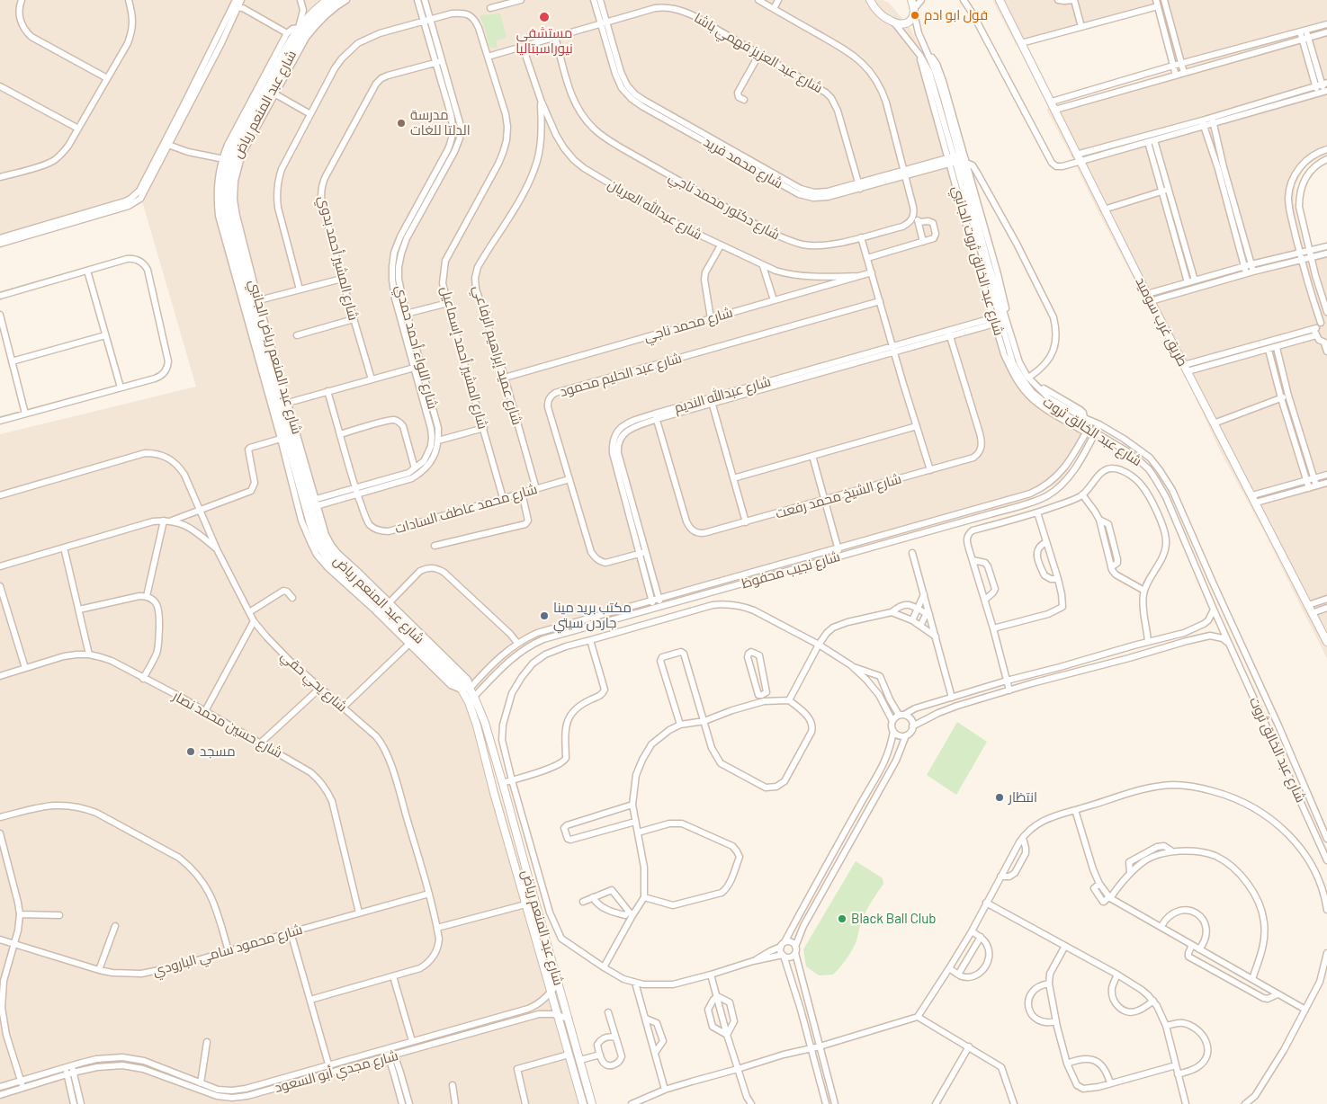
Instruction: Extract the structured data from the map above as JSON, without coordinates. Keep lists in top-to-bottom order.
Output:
{
  "streets": {
    "street": [
      "شارع عبد العزيز فهمي باشا",
      "شارع عبد المنعم رياض",
      "شارع محمد فريد",
      "شارع دكتور محمد ناجي",
      "شارع عبدالله العريان",
      "شارع المشير أحمد بدوي",
      "طريق غرب سوميد",
      "شارع محمد ناجي",
      "شارع اللواء أحمد حمدي",
      "شارع عميد إبراهيم الرفاعي",
      "شارع عبد المنعم رياض الجانبي",
      "شارع المشير أحمد إسماعيل",
      "شارع عبد الحليم محمود",
      "شارع عبدالله النديم",
      "شارع عبد الخالق ثروت",
      "شارع الشيخ محمد رفعت",
      "شارع محمد عاطف السادات",
      "شارع نجيب محفوظ",
      "شارع يحي حقي",
      "شارع حسين محمد نصار",
      "شارع محمود سامي البارودي",
      "شارع مجدي أبو السعود"
    ]
  },
  "crossings": [
    ["شارع عبد العزيز فهمي باشا", "شارع محمد فريد"],
    ["شارع عبد العزيز فهمي باشا", "شارع دكتور محمد ناجي"],
    ["شارع عبد العزيز فهمي باشا", "شارع عبدالله العريان"],
    ["شارع عبد العزيز فهمي باشا", "شارع المشير أحمد إسماعيل"],
    ["شارع عبد المنعم رياض", "شارع اللواء أحمد حمدي"],
    ["شارع عبد المنعم رياض", "شارع عبد المنعم رياض الجانبي"],
    ["شارع عبد المنعم رياض", "شارع نجيب محفوظ"],
    ["شارع عبد المنعم رياض", "شارع مجدي أبو السعود"],
    ["شارع محمد فريد", "شارع عبد الخالق ثروت"],
    ["شارع عبدالله العريان", "شارع محمد ناجي"],
    ["شارع عبدالله العريان", "شارع عميد إبراهيم الرفاعي"],
    ["شارع المشير أحمد بدوي", "شارع اللواء أحمد حمدي"],
    ["شارع محمد ناجي", "شارع عميد إبراهيم الرفاعي"],
    ["شارع اللواء أحمد حمدي", "شارع عبد المنعم رياض الجانبي"],
    ["شارع اللواء أحمد حمدي", "شارع المشير أحمد إسماعيل"],
    ["شارع اللواء أحمد حمدي", "شارع محمد عاطف السادات"],
    ["شارع عميد إبراهيم الرفاعي", "شارع محمد عاطف السادات"],
    ["شارع عبد المنعم رياض الجانبي", "شارع نجيب محفوظ"],
    ["شارع المشير أحمد إسماعيل", "شارع محمد عاطف السادات"],
    ["شارع عبد الحليم محمود", "شارع عبدالله النديم"],
    ["شارع عبد الحليم محمود", "شارع محمد عاطف السادات"],
    ["شارع عبدالله النديم", "شارع عبد الخالق ثروت"],
    ["شارع عبدالله النديم", "شارع الشيخ محمد رفعت"],
    ["شارع عبدالله النديم", "شارع نجيب محفوظ"],
    ["شارع عبد الخالق ثروت", "شارع نجيب محفوظ"],
    ["شارع يحي حقي", "شارع محمود سامي البارودي"],
    ["شارع حسين محمد نصار", "شارع محمود سامي البارودي"]
  ],
  "places": [
    "فول ابو ادم",
    "مستشفى نيوراسبتاليا",
    "مدرسة الدلتا للغات",
    "مكتب بريد مينا جاردن سيتي",
    "مسجد",
    "انتظار",
    "Black Ball Club"
  ]
}
